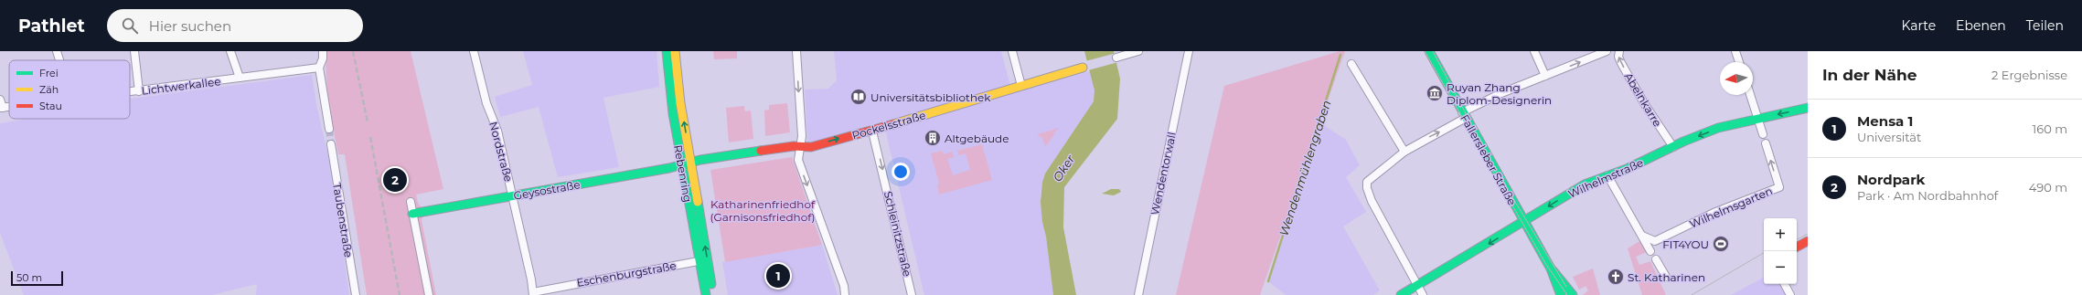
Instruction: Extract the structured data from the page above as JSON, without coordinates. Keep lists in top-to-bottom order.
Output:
{
  "streets": {
    "main road": [
      "Pockelsstraße",
      "Fallersleber Straße",
      "Rebenring",
      "Wilhelmstraße",
      "Geysostraße"
    ],
    "street": [
      "Lichtwerkallee",
      "Abelnkarre",
      "Nordstraße",
      "Wendentorwall",
      "Wilhelmsgarten",
      "Taubenstraße",
      "Schleinitzstraße",
      "Eschenburgstraße"
    ]
  },
  "crossings": [
    ["Abelnkarre", "Wilhelmstraße"],
    ["Pockelsstraße", "Rebenring"],
    ["Pockelsstraße", "Geysostraße"],
    ["Pockelsstraße", "Schleinitzstraße"],
    ["Nordstraße", "Geysostraße"],
    ["Nordstraße", "Eschenburgstraße"],
    ["Fallersleber Straße", "Wilhelmstraße"],
    ["Rebenring", "Geysostraße"],
    ["Rebenring", "Eschenburgstraße"]
  ],
  "one_way": ["Abelnkarre", "Wilhelmstraße", "Schleinitzstraße"],
  "water": ["Oker", "Wendenmühlengraben"],
  "parks": ["Katharinenfriedhof (Garnisonsfriedhof)"],
  "places": {
    "museum": ["Ruyan Zhang Diplom-Designerin"],
    "library": ["Universitätsbibliothek"],
    "building": ["Altgebäude"],
    "sports": ["FIT4YOU"],
    "church": ["St. Katharinen"]
  },
  "legend": ["Frei", "Zäh", "Stau"],
  "scale_bar": "50 m",
  "north": "left",
  "page": {
    "header": "Pathlet",
    "search": "Hier suchen",
    "nav": ["Karte", "Ebenen", "Teilen"],
    "heading": ["In der Nähe", "2 Ergebnisse"],
    "list": [
      {
        "mark": "1",
        "name": "Mensa 1",
        "note": "Universität",
        "value": "160 m"
      },
      {
        "mark": "2",
        "name": "Nordpark",
        "note": "Park · Am Nordbahnhof",
        "value": "490 m"
      }
    ],
    "pins": ["2", "1"],
    "map_buttons": ["+", "−"],
    "scale": "50 m"
  }
}
